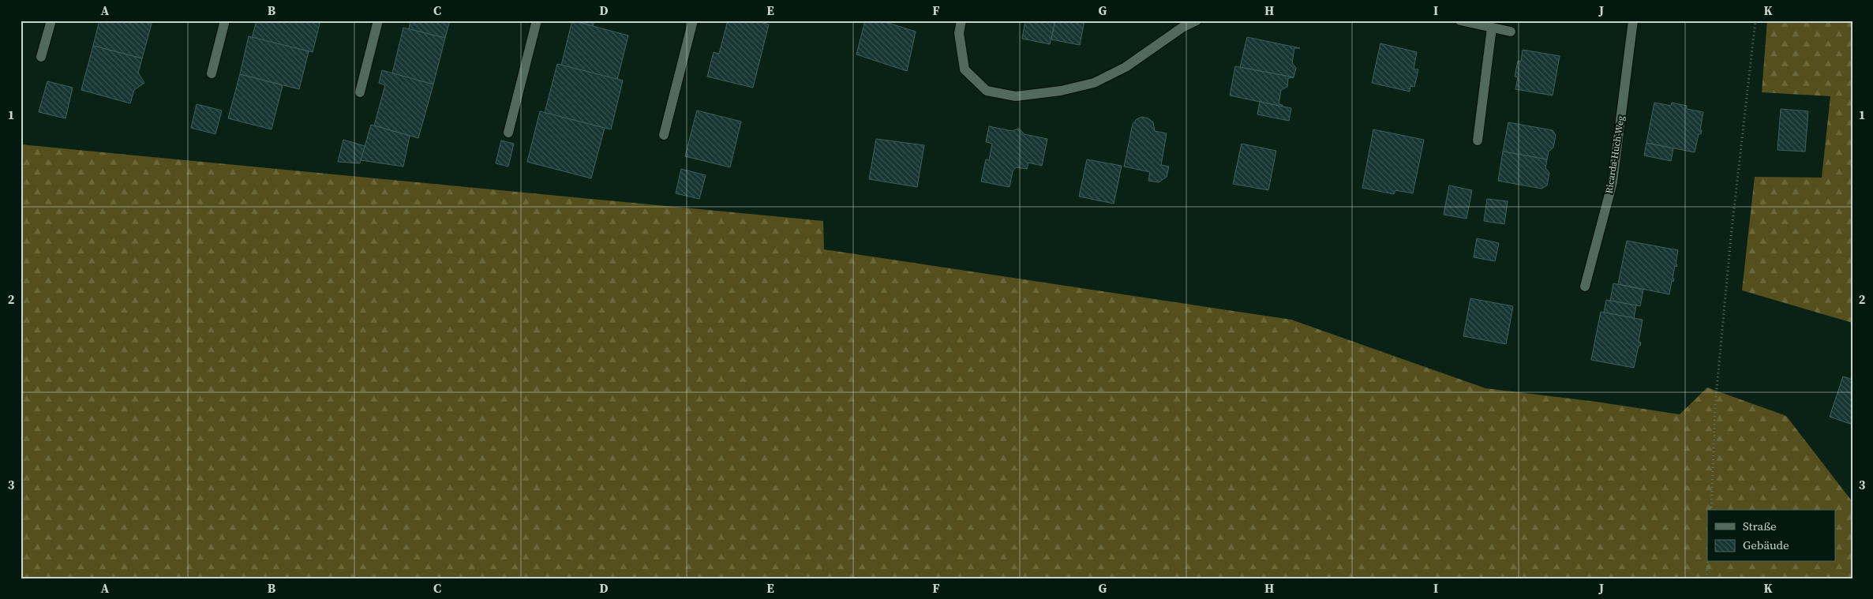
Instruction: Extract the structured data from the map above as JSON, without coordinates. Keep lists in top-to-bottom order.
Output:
{
  "streets": {
    "street": ["Ricarda-Huch-Weg"]
  },
  "legend": ["Straße", "Gebäude"],
  "grid": {
    "columns": [
      "A",
      "B",
      "C",
      "D",
      "E",
      "F",
      "G",
      "H",
      "I",
      "J",
      "K"
    ],
    "rows": ["1", "2", "3"]
  }
}
